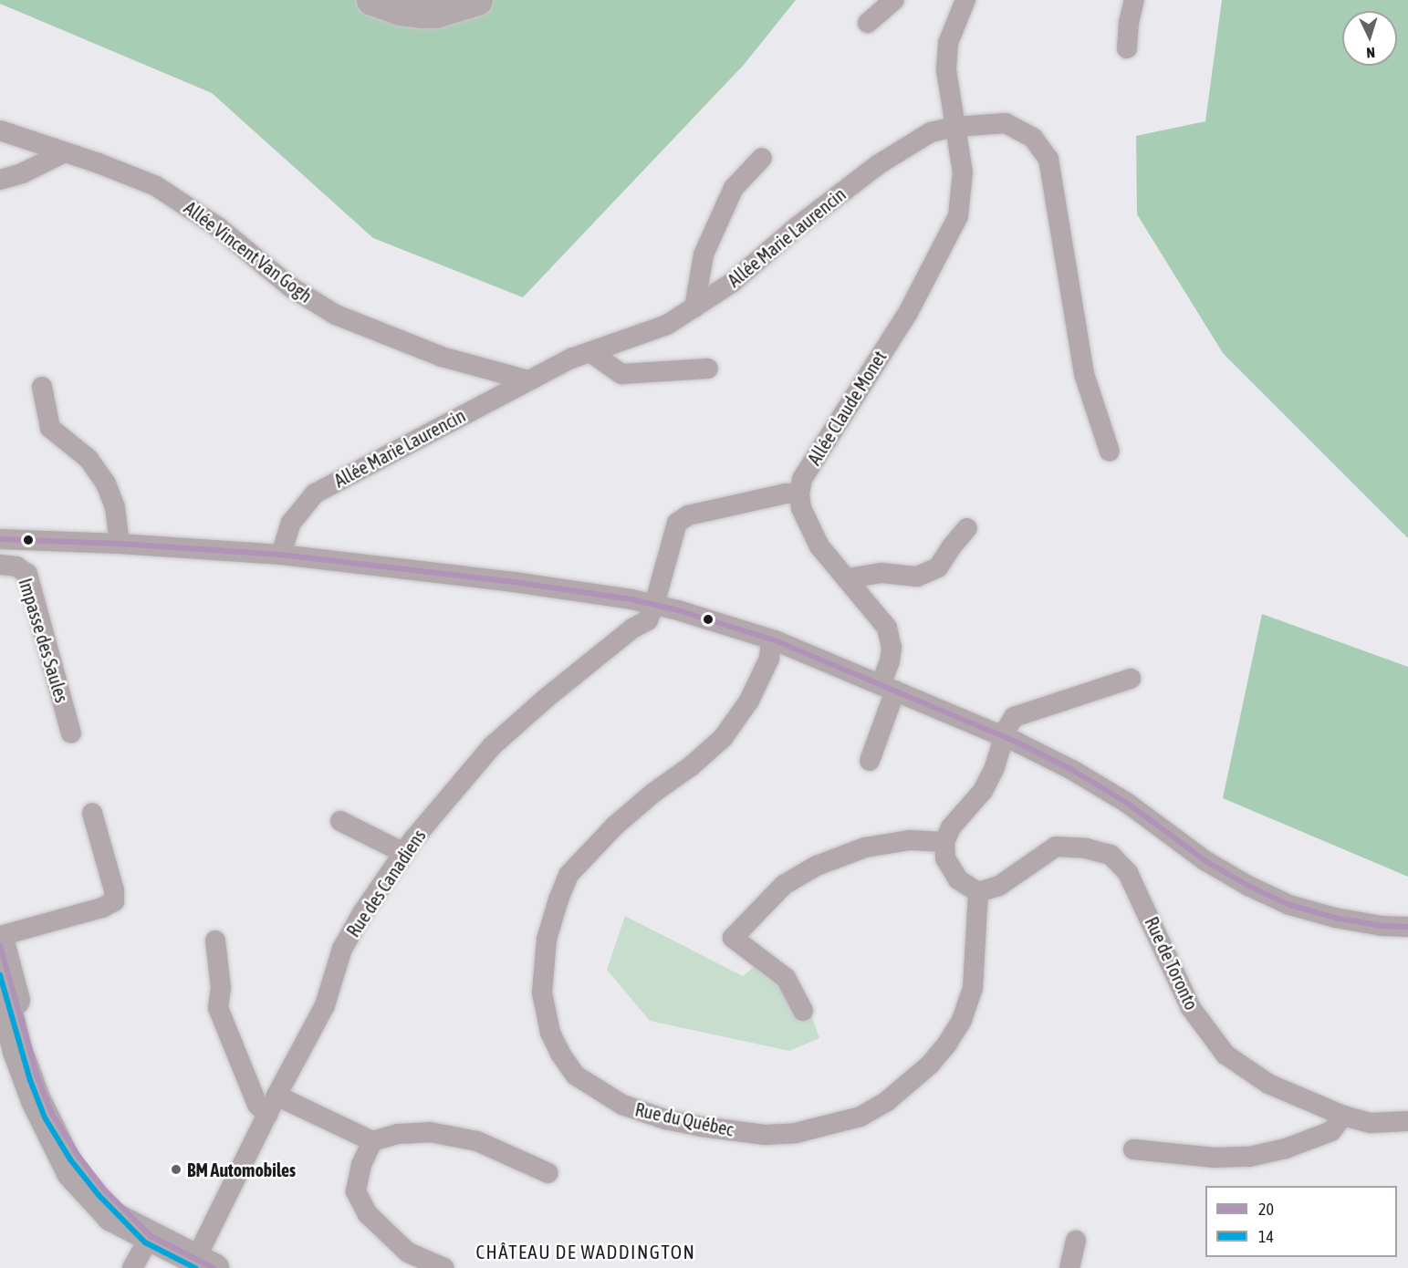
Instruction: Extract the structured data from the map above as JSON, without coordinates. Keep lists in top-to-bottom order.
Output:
{
  "streets": {
    "street": [
      "Allée Marie Laurencin",
      "Allée Vincent Van Gogh",
      "Allée Claude Monet",
      "Impasse des Saules",
      "Rue des Canadiens",
      "Rue de Toronto",
      "Rue du Québec"
    ]
  },
  "crossings": [
    ["Allée Marie Laurencin", "Allée Vincent Van Gogh"],
    ["Allée Marie Laurencin", "Allée Claude Monet"],
    ["Rue de Toronto", "Rue du Québec"]
  ],
  "districts": ["CHÂTEAU DE WADDINGTON"],
  "places": ["BM Automobiles"],
  "lines": ["transit line 20", "transit line 14"],
  "legend": ["20", "14"],
  "north": "bottom"
}
